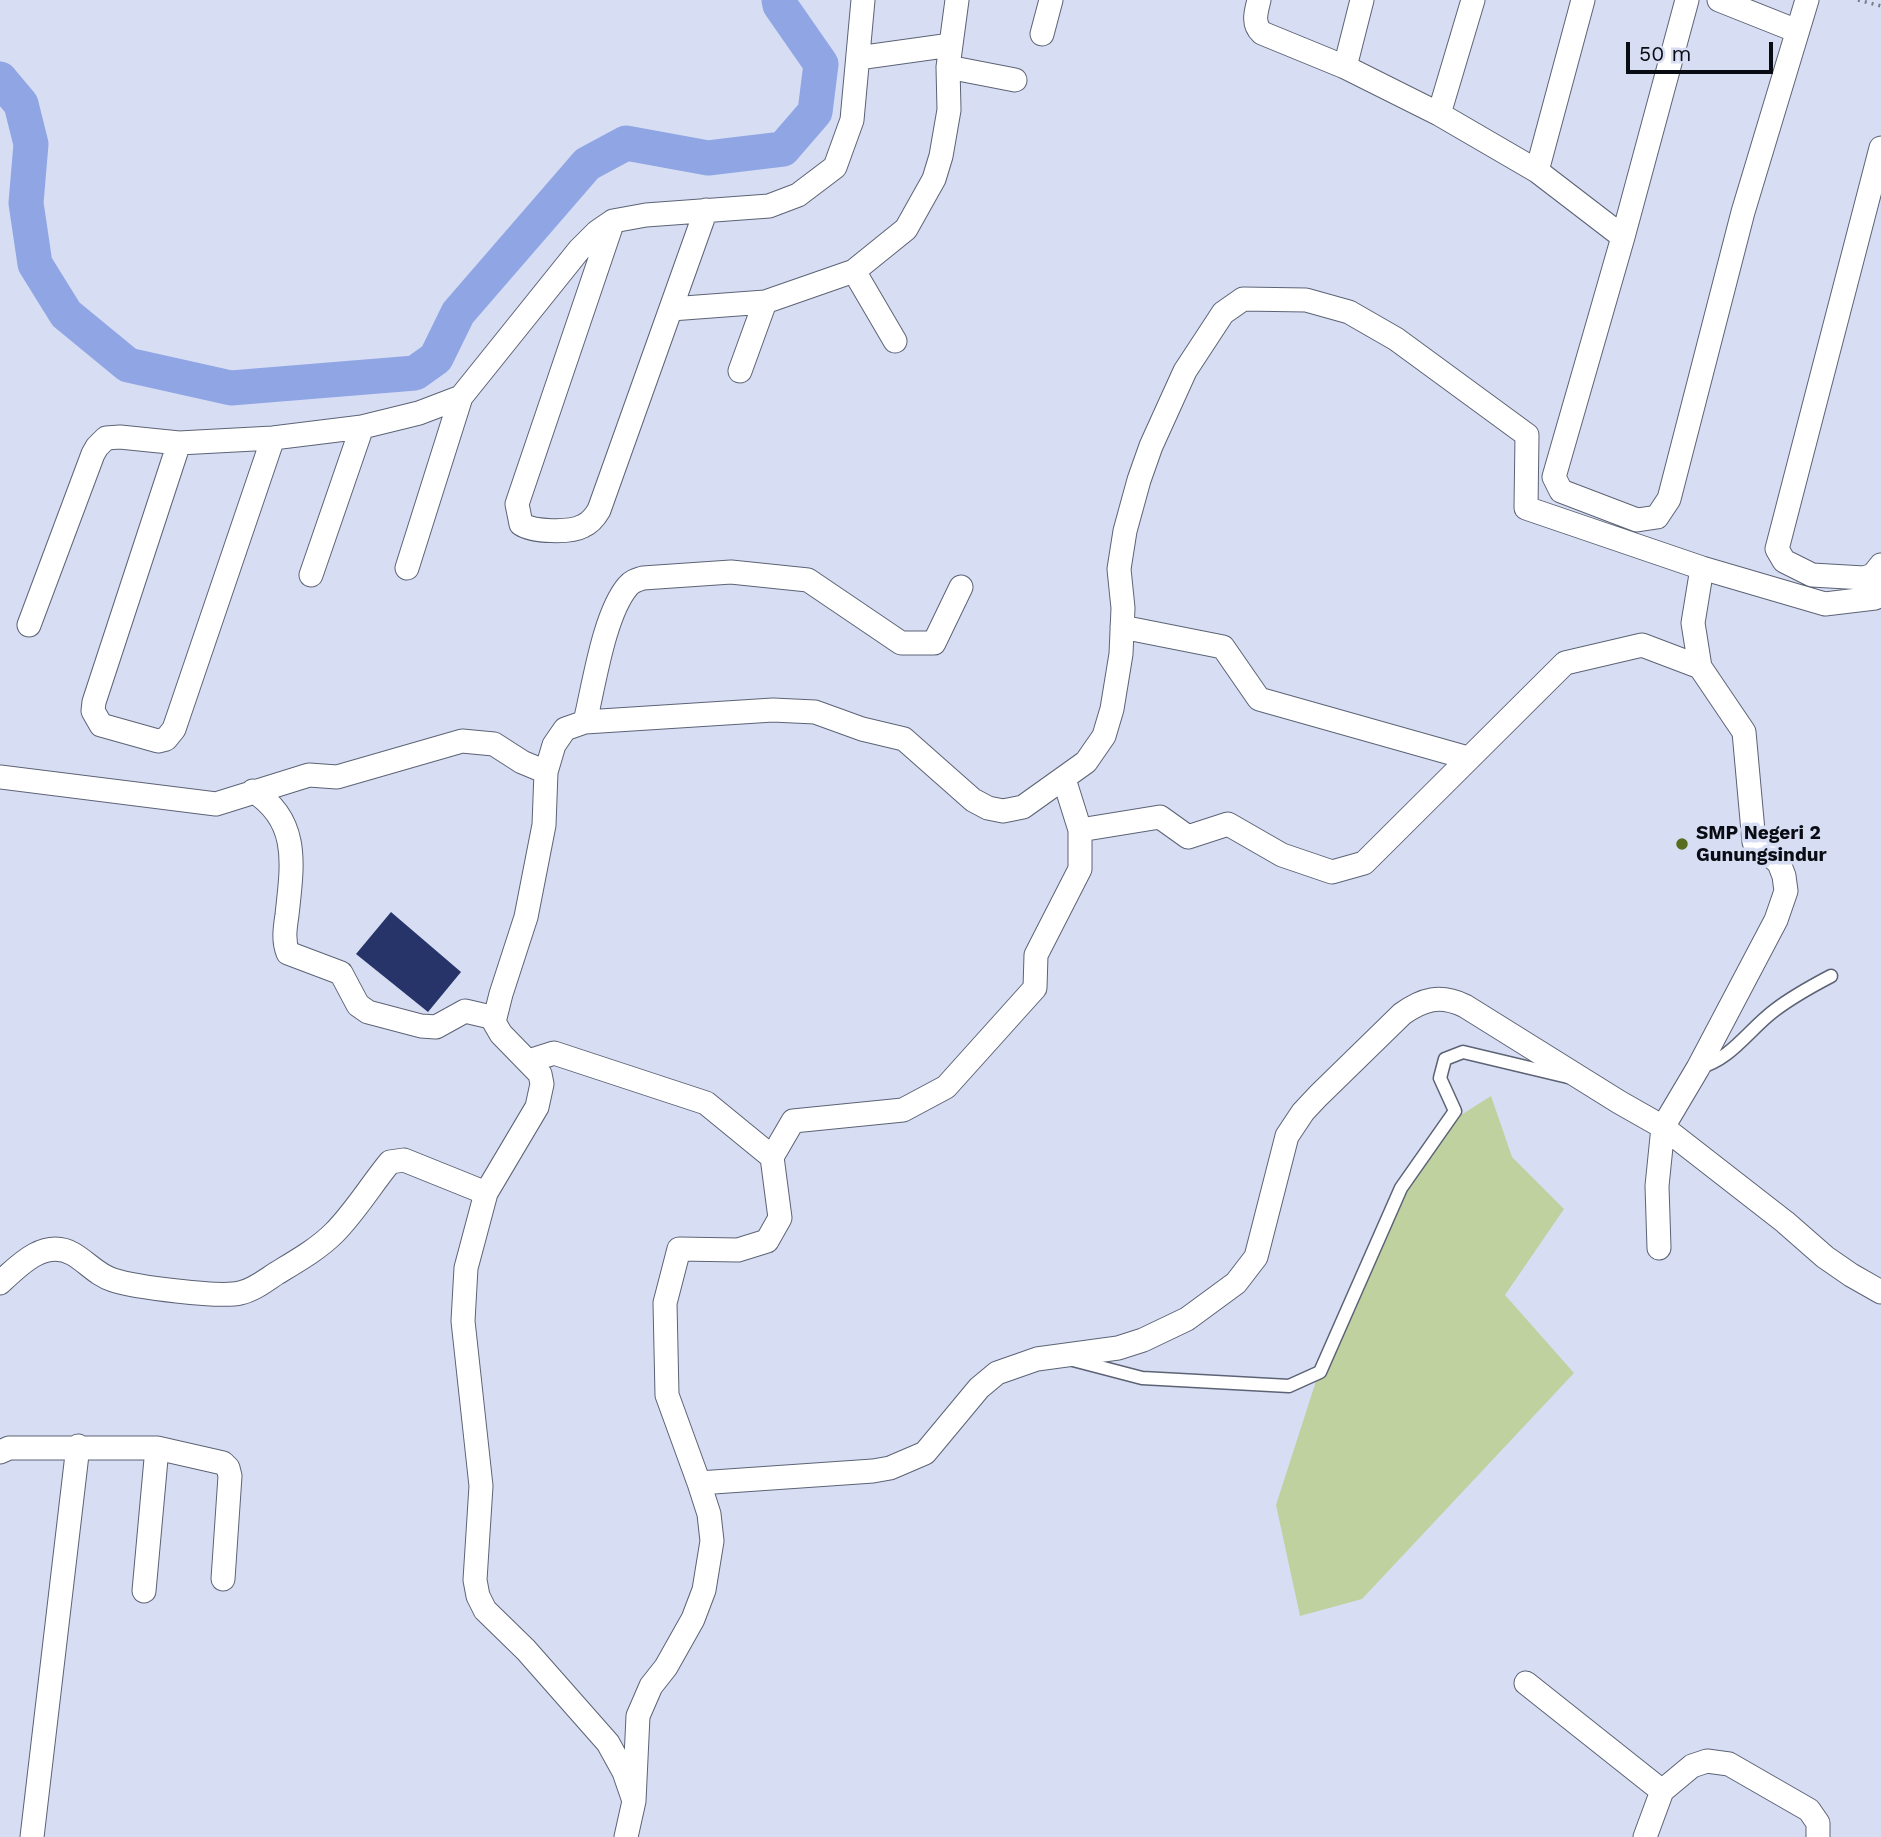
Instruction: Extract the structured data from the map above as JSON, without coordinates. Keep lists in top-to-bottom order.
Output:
{
  "places": ["SMP Negeri 2 Gunungsindur"],
  "scale_bar": "50 m"
}
